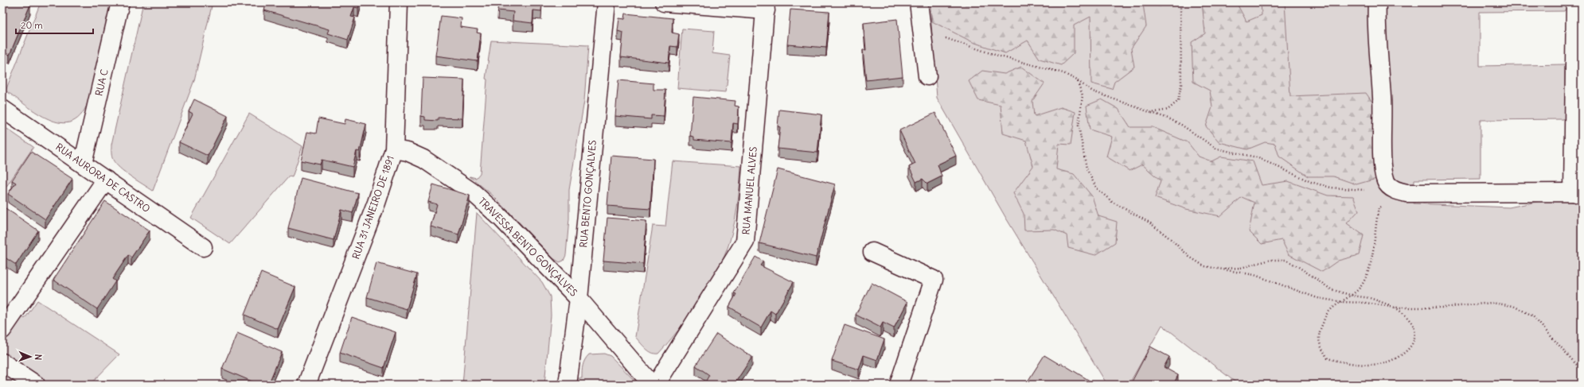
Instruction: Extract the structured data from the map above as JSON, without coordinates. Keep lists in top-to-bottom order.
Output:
{
  "streets": {
    "street": [
      "RUA C",
      "RUA AURORA DE CASTRO",
      "RUA MANUEL ALVES",
      "RUA BENTO GONÇALVES",
      "RUA 31 JANEIRO DE 1891",
      "TRAVESSA BENTO GONÇALVES"
    ]
  },
  "crossings": [
    ["RUA C", "RUA AURORA DE CASTRO"],
    ["RUA BENTO GONÇALVES", "TRAVESSA BENTO GONÇALVES"],
    ["RUA 31 JANEIRO DE 1891", "TRAVESSA BENTO GONÇALVES"]
  ],
  "scale_bar": "20 m",
  "north": "right"
}
